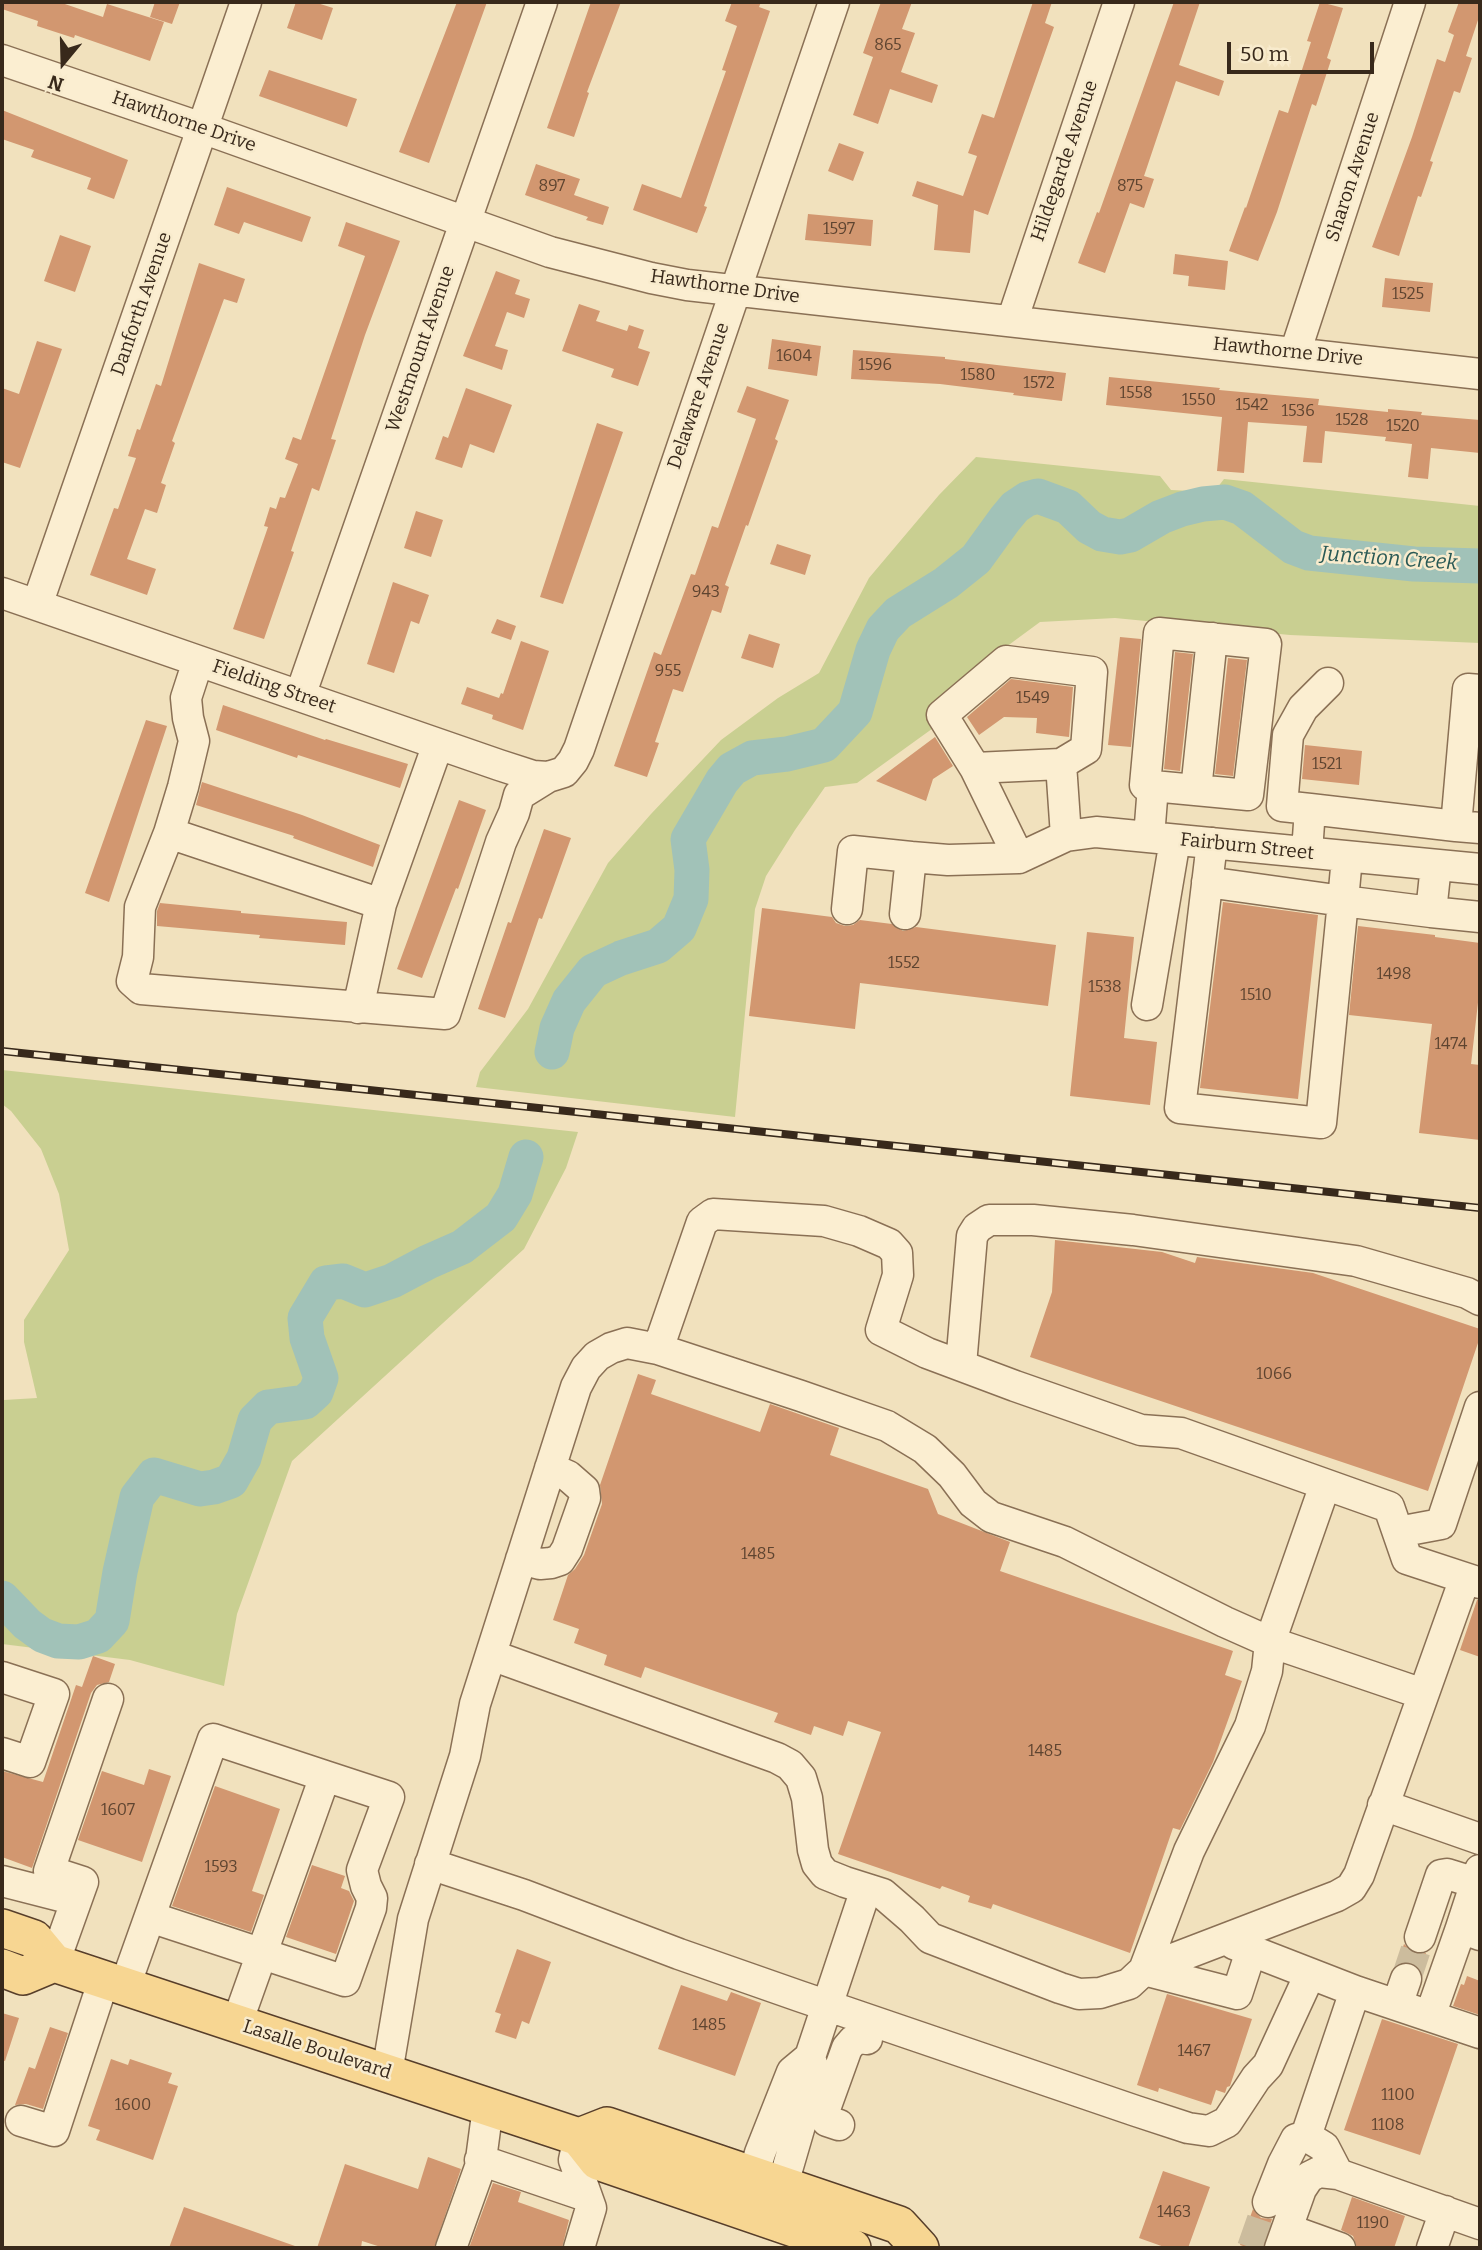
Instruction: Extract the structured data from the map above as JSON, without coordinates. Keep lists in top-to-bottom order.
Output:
{
  "streets": {
    "main road": ["Lasalle Boulevard"],
    "street": [
      "Hawthorne Drive",
      "Hildegarde Avenue",
      "Sharon Avenue",
      "Danforth Avenue",
      "Westmount Avenue",
      "Delaware Avenue",
      "Fielding Street",
      "Fairburn Street"
    ]
  },
  "crossings": [
    ["Hawthorne Drive", "Hildegarde Avenue"],
    ["Hawthorne Drive", "Sharon Avenue"],
    ["Hawthorne Drive", "Danforth Avenue"],
    ["Hawthorne Drive", "Westmount Avenue"],
    ["Hawthorne Drive", "Delaware Avenue"],
    ["Danforth Avenue", "Fielding Street"],
    ["Westmount Avenue", "Fielding Street"],
    ["Delaware Avenue", "Fielding Street"]
  ],
  "water": ["Junction Creek"],
  "house_numbers": [
    "865",
    "897",
    "875",
    "1597",
    "1525",
    "1604",
    "1596",
    "1580",
    "1572",
    "1558",
    "1550",
    "1542",
    "1536",
    "1528",
    "1520",
    "943",
    "955",
    "1549",
    "1521",
    "1552",
    "1498",
    "1538",
    "1510",
    "1474",
    "1066",
    "1485",
    "1485",
    "1607",
    "1593",
    "1485",
    "1467",
    "1100",
    "1600",
    "1108",
    "1463",
    "1190"
  ],
  "scale_bar": "50 m",
  "north": "bottom"
}
